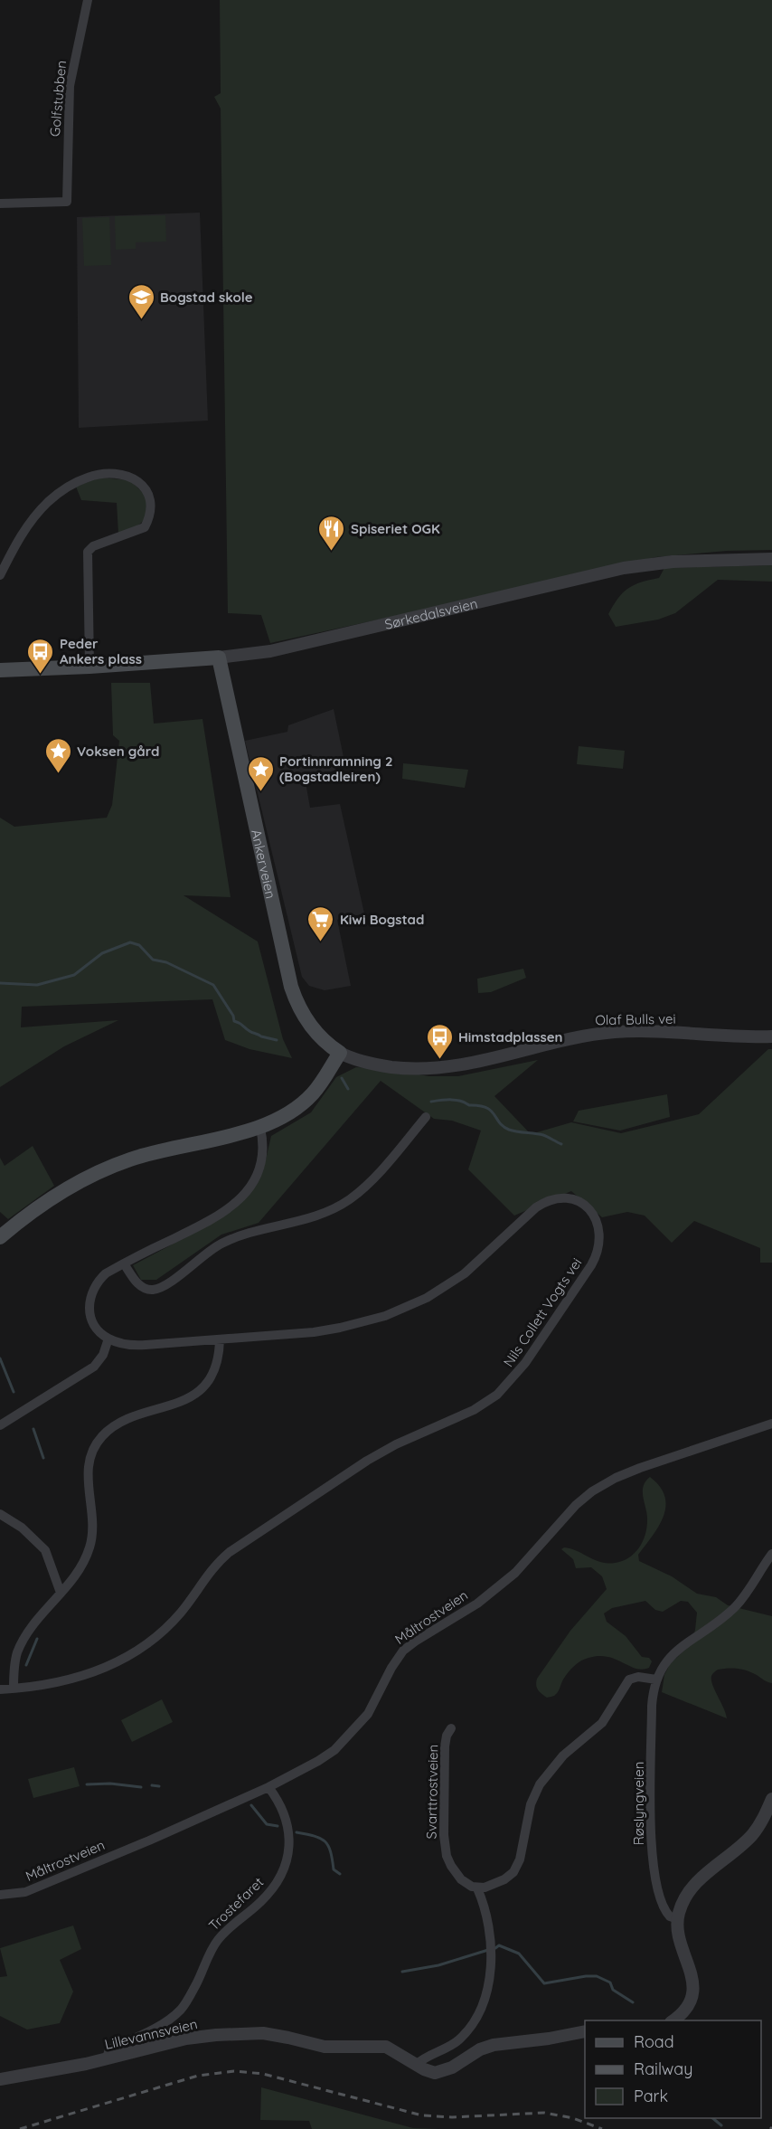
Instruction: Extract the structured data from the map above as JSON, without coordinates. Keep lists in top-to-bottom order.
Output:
{
  "streets": {
    "main road": ["Sørkedalsveien", "Ankerveien"],
    "street": [
      "Golfstubben",
      "Olaf Bulls vei",
      "Nils Collett Vogts vei",
      "Måltrostveien",
      "Svarttrostveien",
      "Røslyngveien",
      "Trostefaret",
      "Lillevannsveien"
    ]
  },
  "crossings": [
    ["Sørkedalsveien", "Ankerveien"],
    ["Ankerveien", "Olaf Bulls vei"],
    ["Måltrostveien", "Trostefaret"],
    ["Trostefaret", "Lillevannsveien"]
  ],
  "places": {
    "school or university": ["Bogstad skole"],
    "restaurant": ["Spiseriet OGK"],
    "bus stop": ["Peder Ankers plass", "Himstadplassen"],
    "place": ["Voksen gård", "Portinnramning 2 (Bogstadleiren)"],
    "supermarket": ["Kiwi Bogstad"]
  },
  "legend": ["Road", "Railway", "Park"]
}
